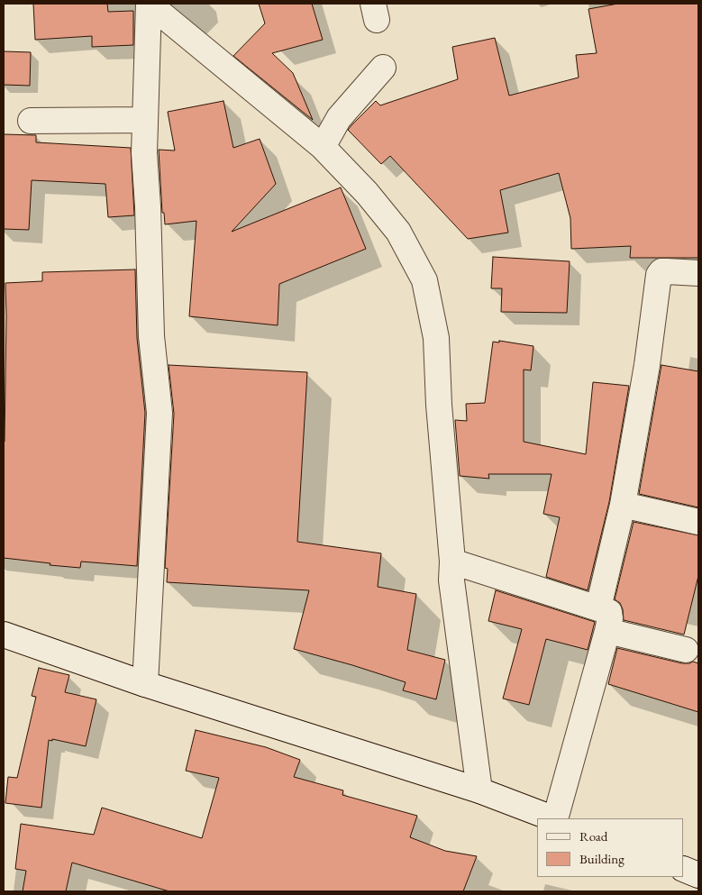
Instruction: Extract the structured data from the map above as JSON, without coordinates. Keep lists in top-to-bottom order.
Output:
{
  "legend": ["Road", "Building"]
}
